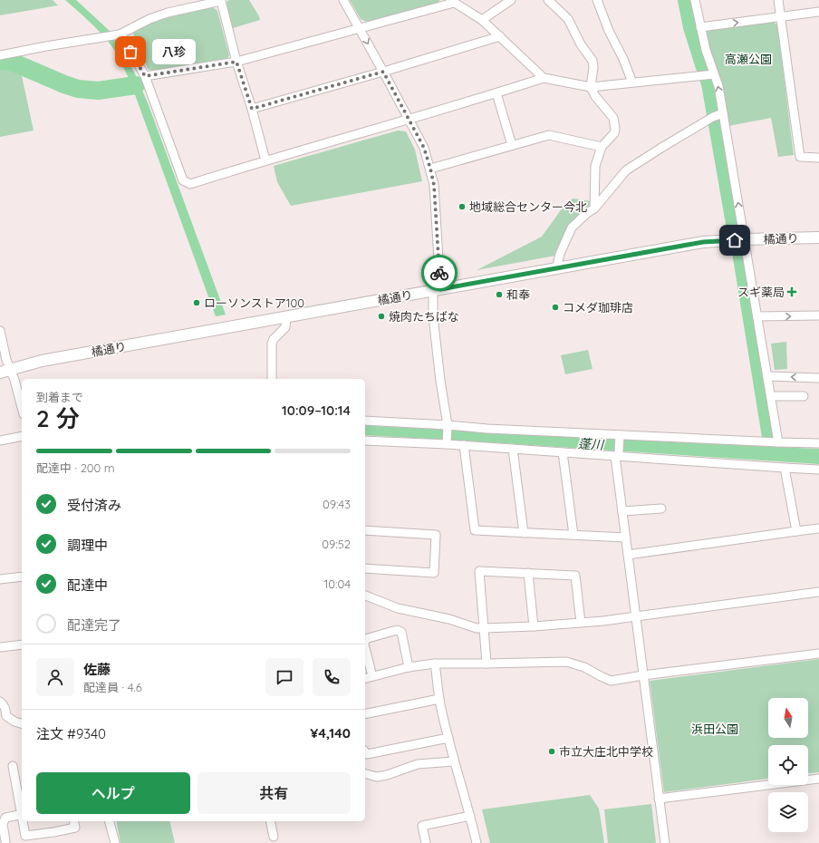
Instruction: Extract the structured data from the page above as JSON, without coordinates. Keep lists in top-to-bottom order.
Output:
{
  "streets": {
    "street": ["橘通り"]
  },
  "water": ["蓬川"],
  "parks": ["高瀬公園", "浜田公園"],
  "places": {
    "other": [
      "八珍",
      "地域総合センター今北",
      "和奉",
      "ローソンストア100",
      "コメダ珈琲店",
      "焼肉たちばな",
      "市立大庄北中学校"
    ],
    "health": ["スギ薬局"]
  },
  "north": "top",
  "page": {
    "bubble": "八珍",
    "heading": ["2 分", "到着まで", "10:09–10:14"],
    "panel": [
      "佐藤",
      "配達員 · 4.6",
      "注文 #9340",
      "¥4,140"
    ],
    "bar": "配達中 · 200 m",
    "list": [
      ["受付済み", "09:43"],
      ["調理中", "09:52"],
      ["配達中", "10:04"],
      "配達完了"
    ],
    "buttons": ["ヘルプ", "共有"]
  }
}
